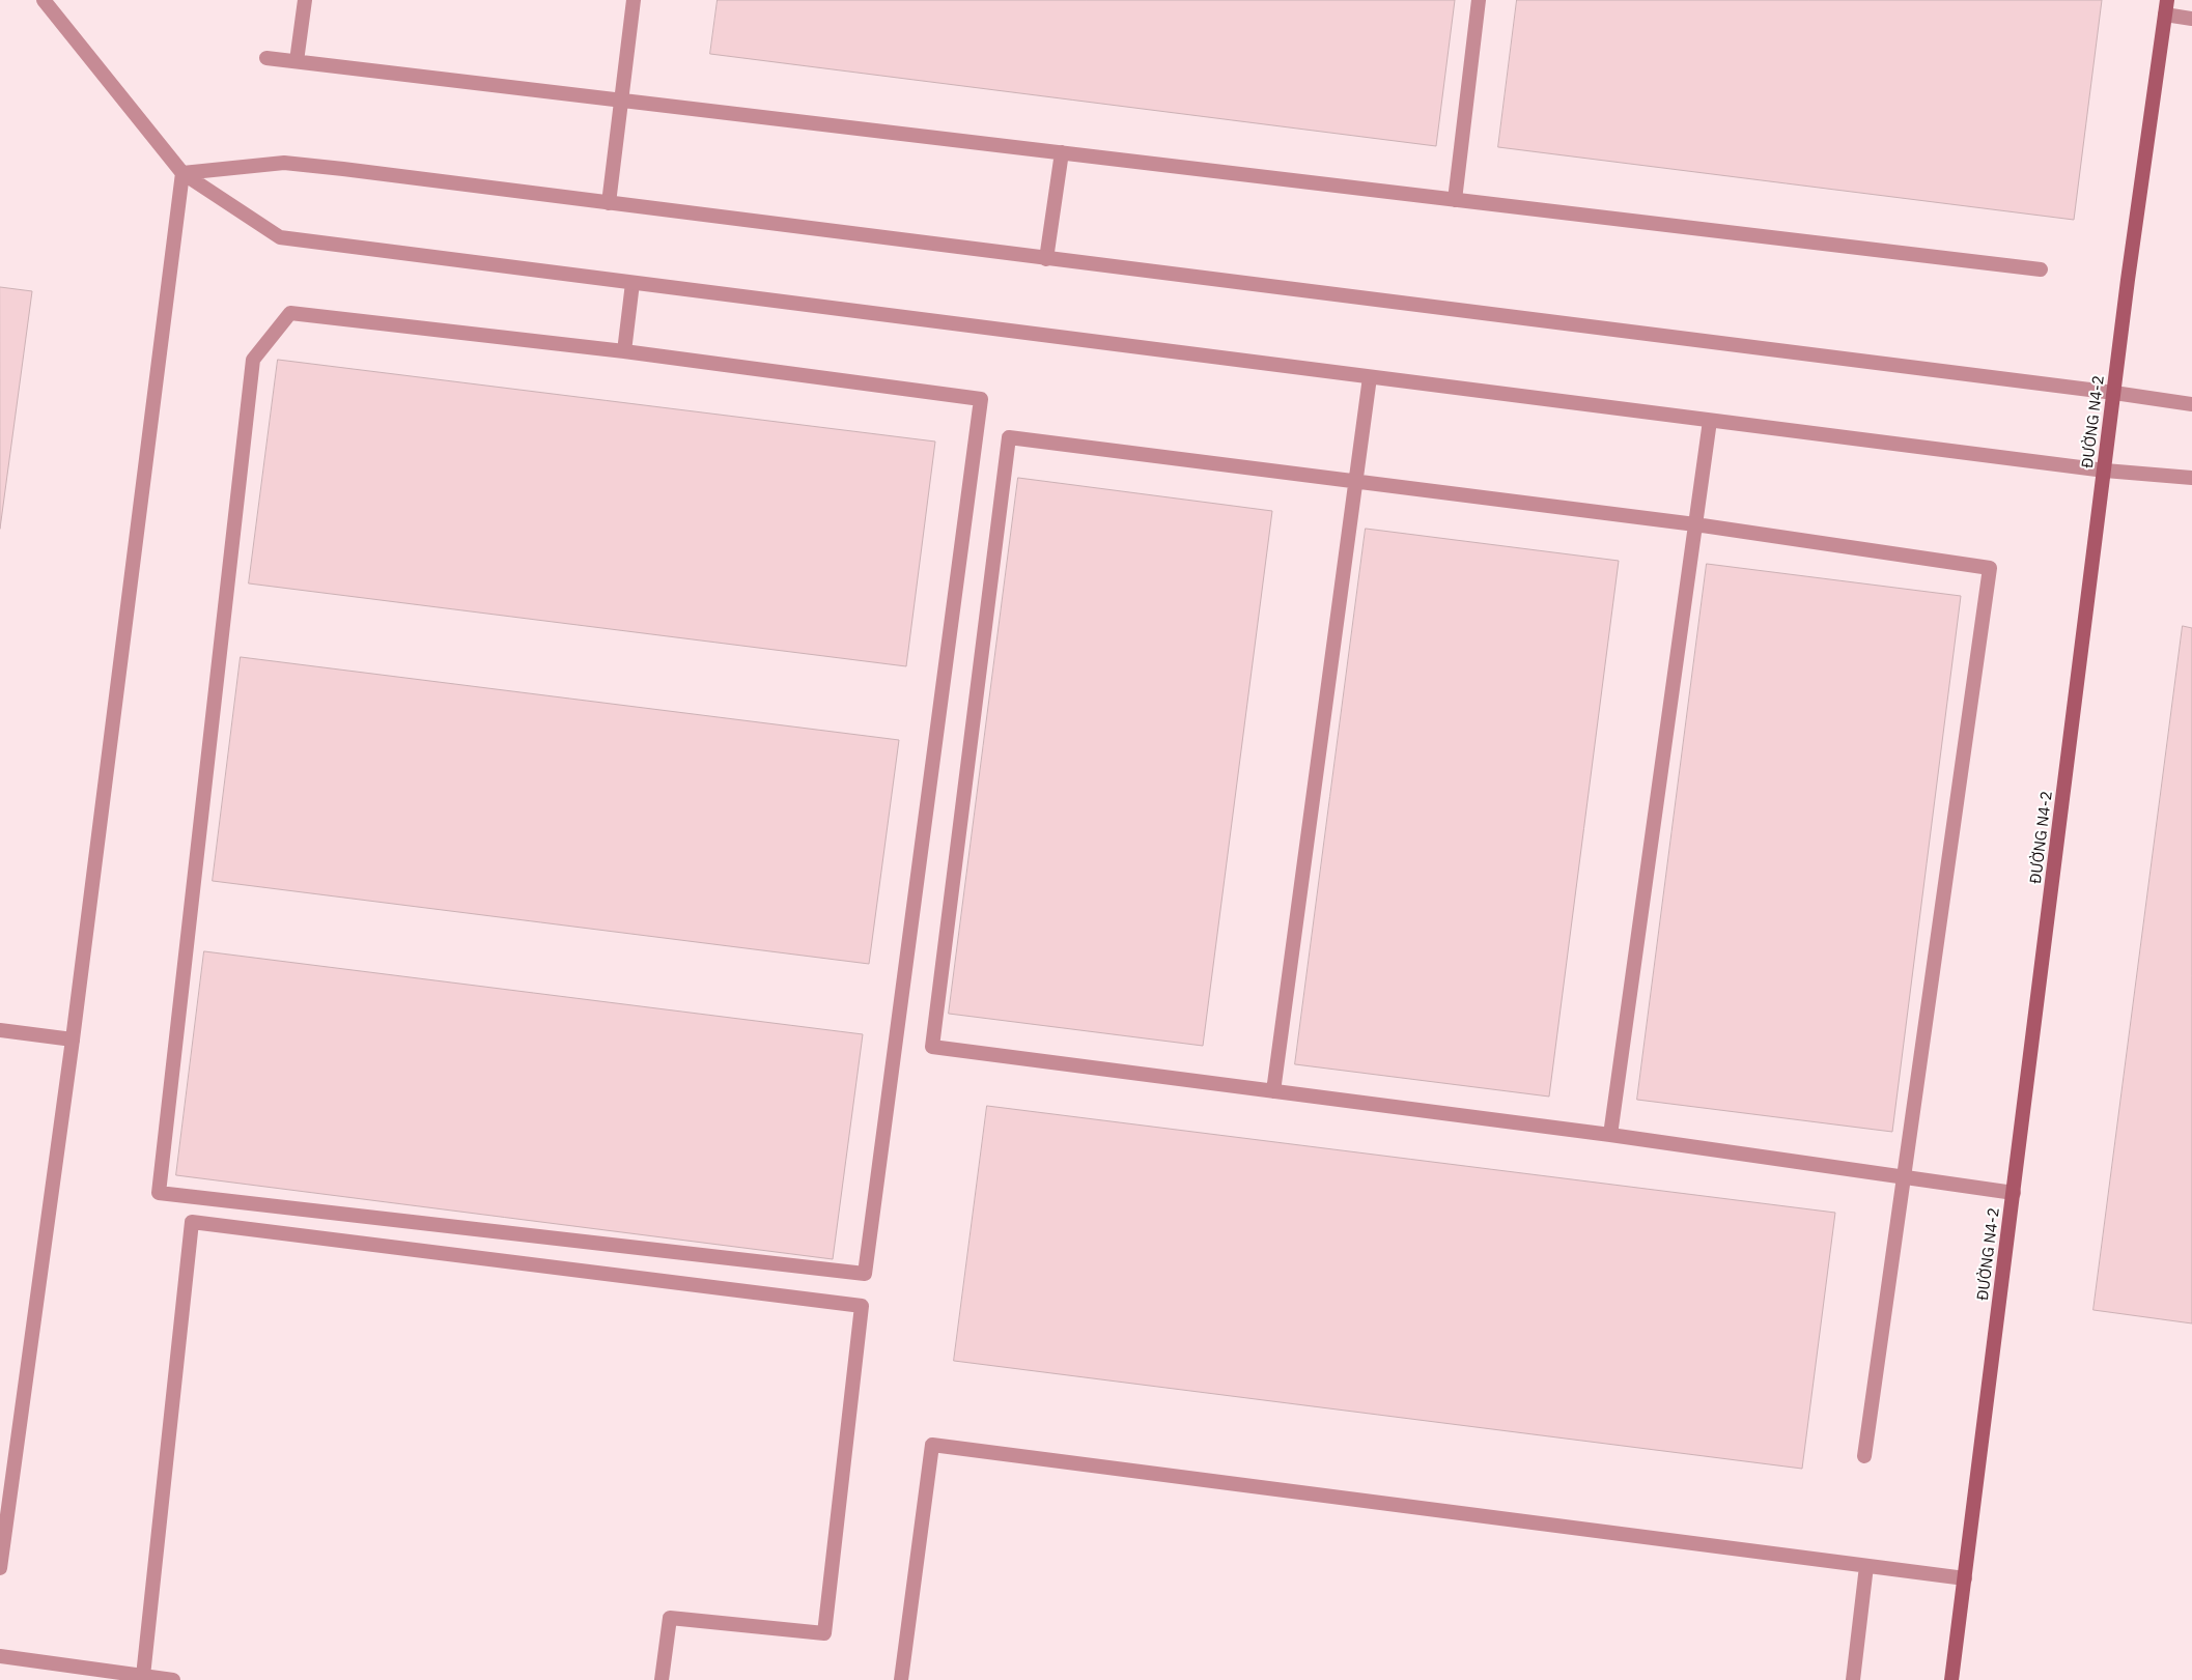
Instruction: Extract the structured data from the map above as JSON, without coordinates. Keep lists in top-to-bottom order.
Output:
{
  "streets": {
    "main road": ["ĐƯỜNG N4-2"]
  }
}
